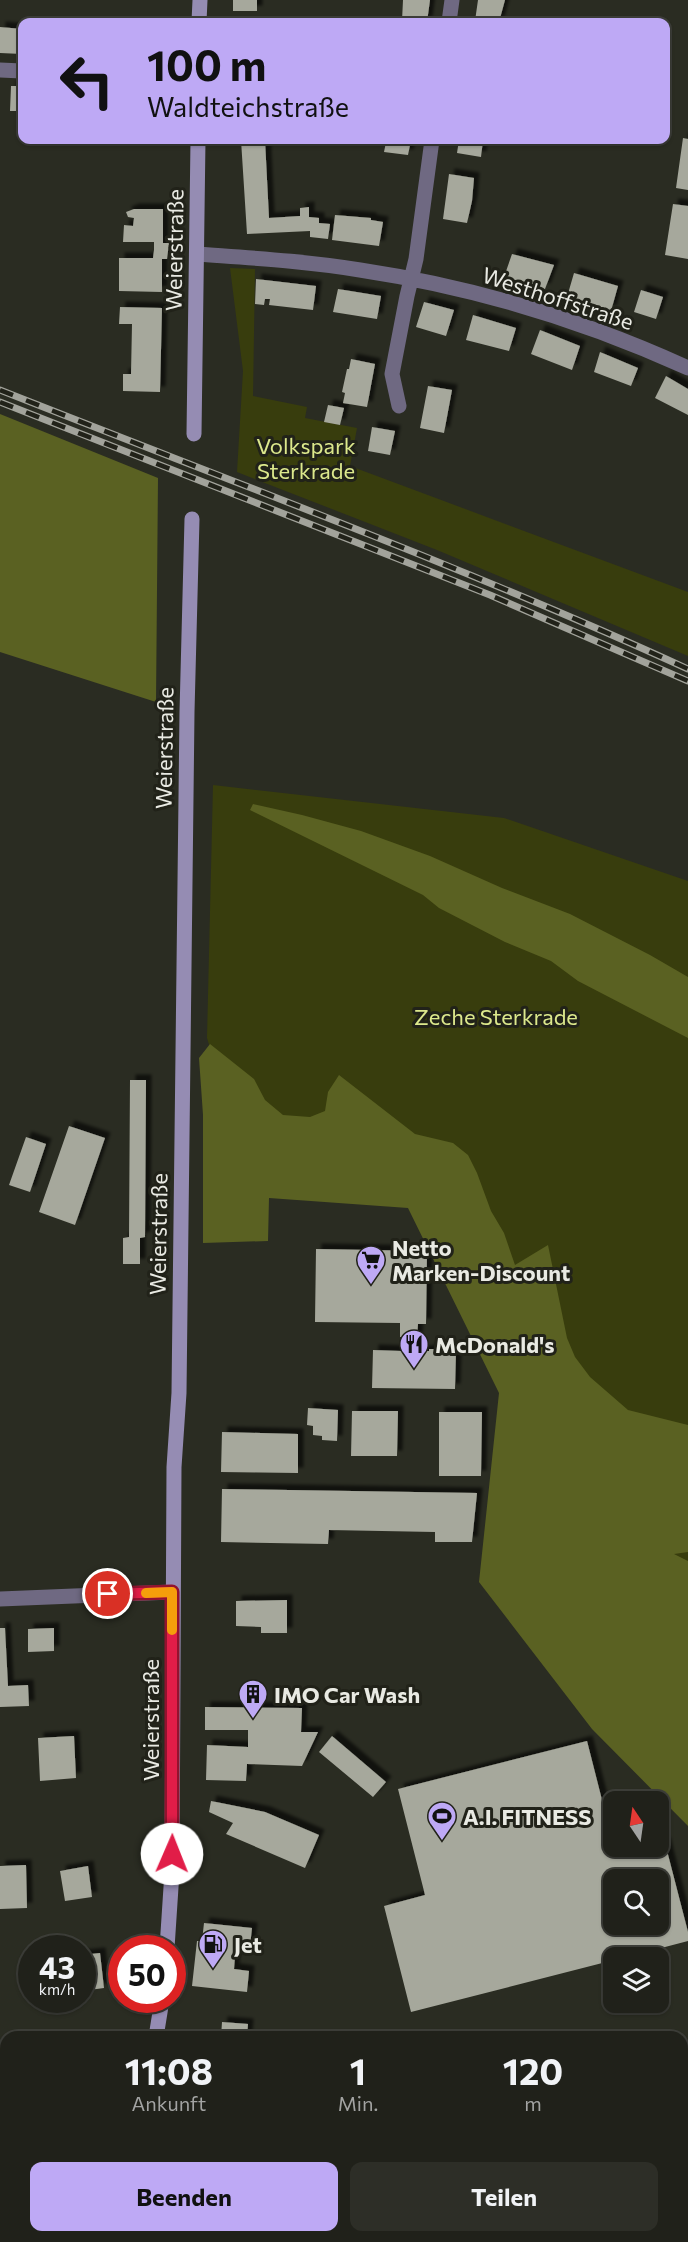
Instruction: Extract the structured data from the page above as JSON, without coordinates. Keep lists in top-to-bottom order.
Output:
{
  "streets": {
    "main road": ["Weierstraße"],
    "street": ["Westhoffstraße"]
  },
  "crossings": [
    ["Weierstraße", "Westhoffstraße"]
  ],
  "parks": ["Volkspark Sterkrade", "Zeche Sterkrade"],
  "places": {
    "supermarket": ["Netto Marken-Discount"],
    "restaurant": ["McDonald's"],
    "building": ["IMO Car Wash"],
    "sports": ["A.I. FITNESS"],
    "fuel station": ["Jet"]
  },
  "north": "top",
  "page": {
    "turn": ["100 m", "Waldteichstraße"],
    "speed": "43 km/h",
    "limit": "50",
    "eta": [
      "11:08",
      "Ankunft",
      "1",
      "Min.",
      "120",
      "m"
    ],
    "buttons": ["Beenden", "Teilen"]
  }
}
